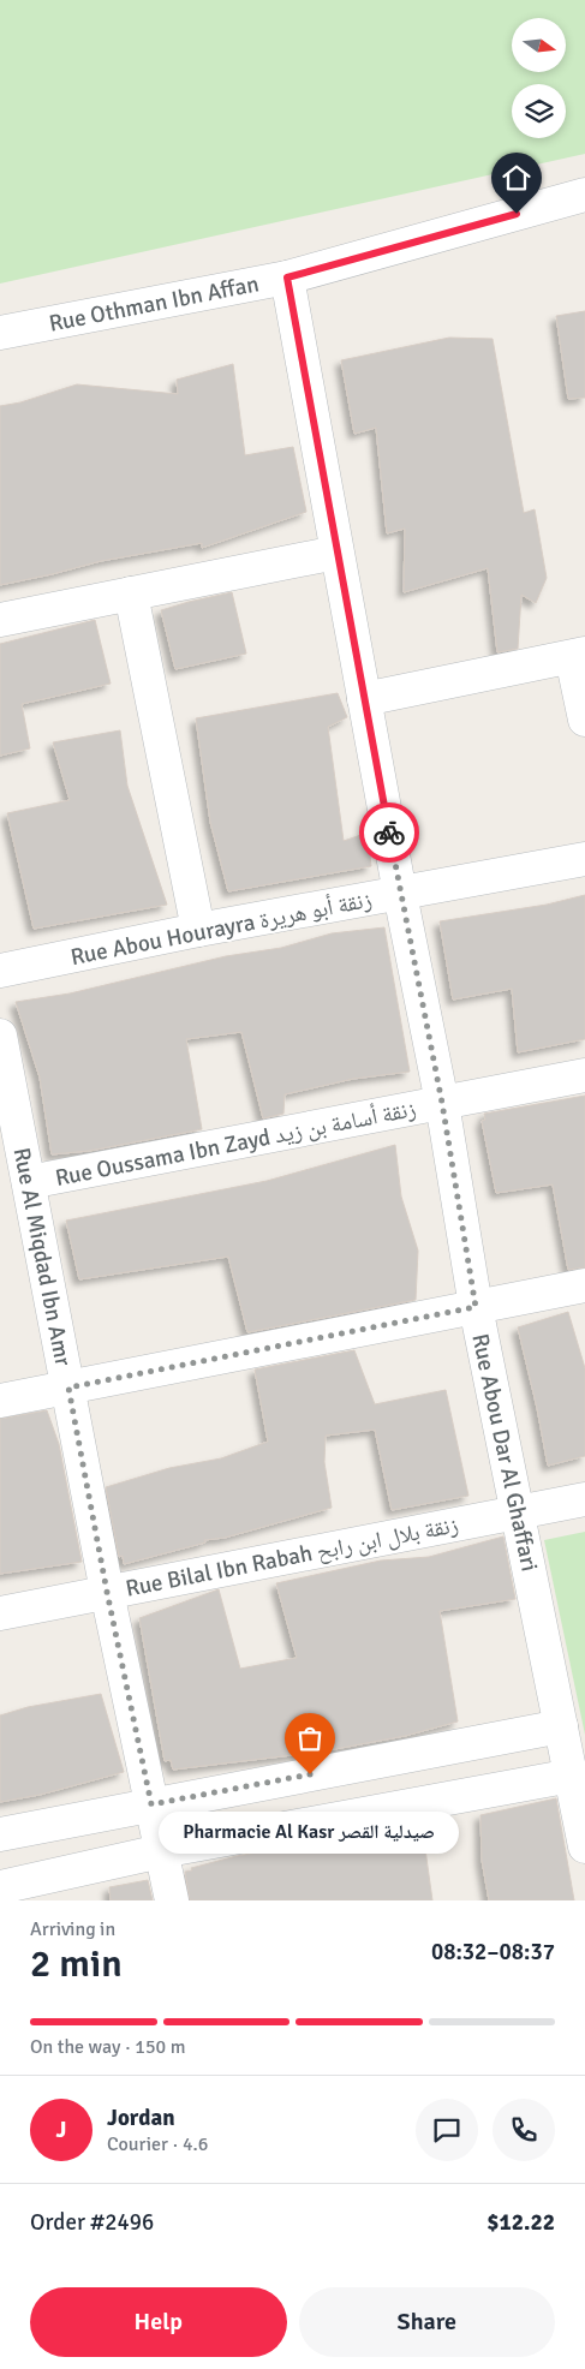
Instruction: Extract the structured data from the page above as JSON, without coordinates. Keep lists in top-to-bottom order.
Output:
{
  "streets": {
    "street": [
      "Rue Othman Ibn Affan",
      "Rue Abou Hourayra زنقة أبو هريرة",
      "Rue Oussama Ibn Zayd زنقة أسامة بن زيد",
      "Rue Al Miqdad Ibn Amr",
      "Rue Abou Dar Al Ghaffari",
      "Rue Bilal Ibn Rabah زنقة بلال ابن رابح"
    ]
  },
  "crossings": [
    ["Rue Othman Ibn Affan", "Rue Abou Dar Al Ghaffari"],
    ["Rue Abou Hourayra زنقة أبو هريرة", "Rue Abou Dar Al Ghaffari"],
    ["Rue Oussama Ibn Zayd زنقة أسامة بن زيد", "Rue Al Miqdad Ibn Amr"],
    ["Rue Oussama Ibn Zayd زنقة أسامة بن زيد", "Rue Abou Dar Al Ghaffari"],
    ["Rue Al Miqdad Ibn Amr", "Rue Bilal Ibn Rabah زنقة بلال ابن رابح"],
    ["Rue Abou Dar Al Ghaffari", "Rue Bilal Ibn Rabah زنقة بلال ابن رابح"]
  ],
  "places": ["Pharmacie Al Kasr صيدلية القصر"],
  "north": "right",
  "page": {
    "bubble": "Pharmacie Al Kasr صيدلية القصر",
    "heading": ["2 min", "Arriving in", "08:32–08:37"],
    "panel": [
      "Jordan",
      "Courier · 4.6",
      "Order #2496",
      "$12.22"
    ],
    "bar": "On the way · 150 m",
    "round": "J",
    "buttons": ["Help", "Share"]
  }
}
